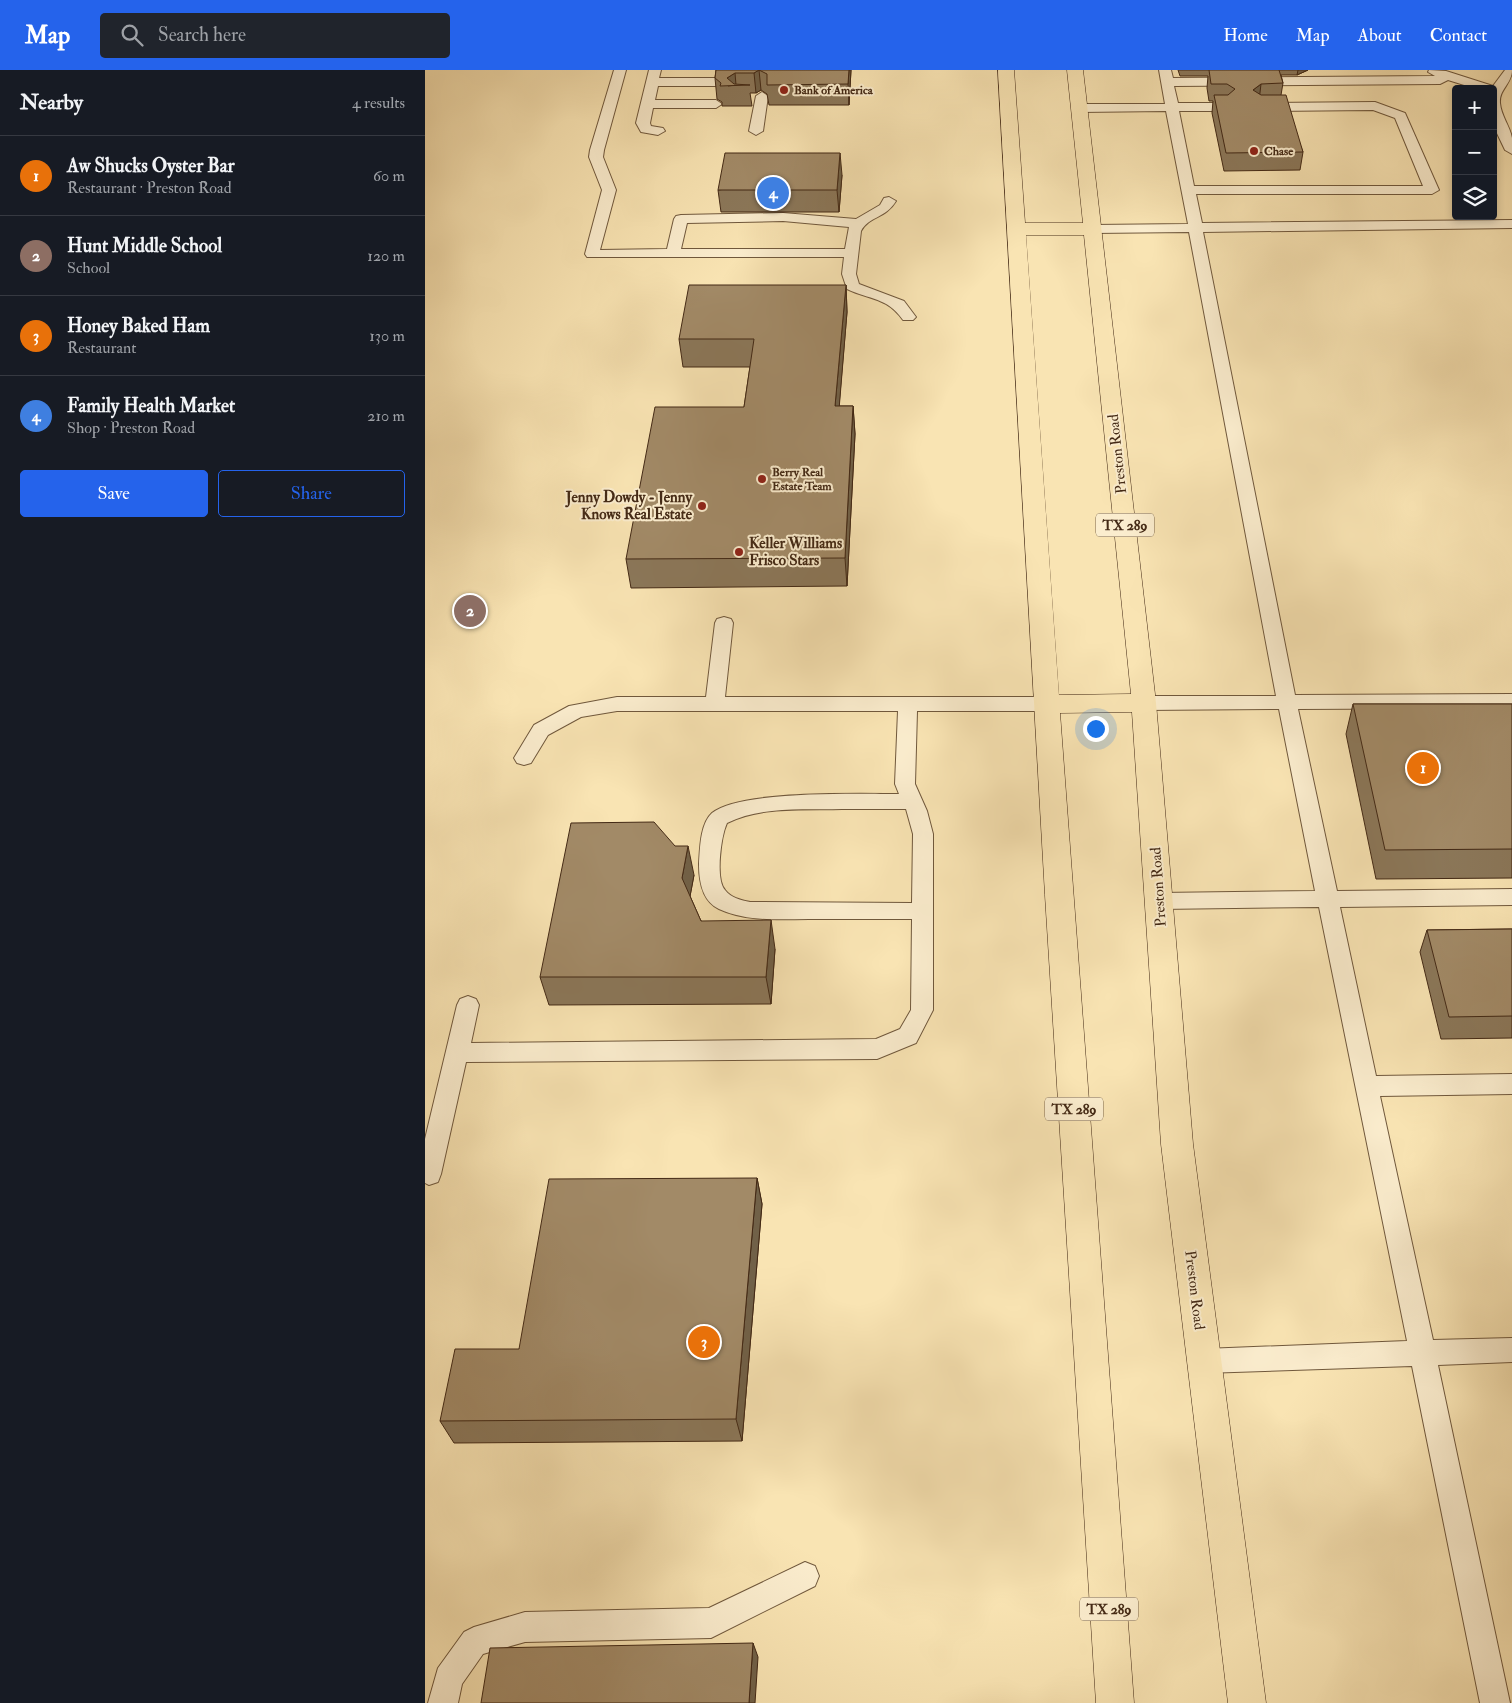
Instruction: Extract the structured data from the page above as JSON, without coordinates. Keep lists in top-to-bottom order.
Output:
{
  "streets": {
    "main road": ["Preston Road", "TX 289"]
  },
  "places": [
    "Bank of America",
    "Chase",
    "Berry Real Estate Team",
    "Jenny Dowdy - Jenny Knows Real Estate",
    "Keller Williams Frisco Stars"
  ],
  "page": {
    "header": "Map",
    "search": "Search here",
    "nav": [
      "Home",
      "Map",
      "About",
      "Contact"
    ],
    "heading": ["Nearby", "4 results"],
    "map_buttons": ["+", "−"],
    "list": [
      {
        "mark": "1",
        "name": "Aw Shucks Oyster Bar",
        "note": "Restaurant · Preston Road",
        "value": "60 m"
      },
      {
        "mark": "2",
        "name": "Hunt Middle School",
        "note": "School",
        "value": "120 m"
      },
      {
        "mark": "3",
        "name": "Honey Baked Ham",
        "note": "Restaurant",
        "value": "130 m"
      },
      {
        "mark": "4",
        "name": "Family Health Market",
        "note": "Shop · Preston Road",
        "value": "210 m"
      }
    ],
    "pins": [
      "4",
      "2",
      "1",
      "3"
    ],
    "buttons": ["Save", "Share"]
  }
}
